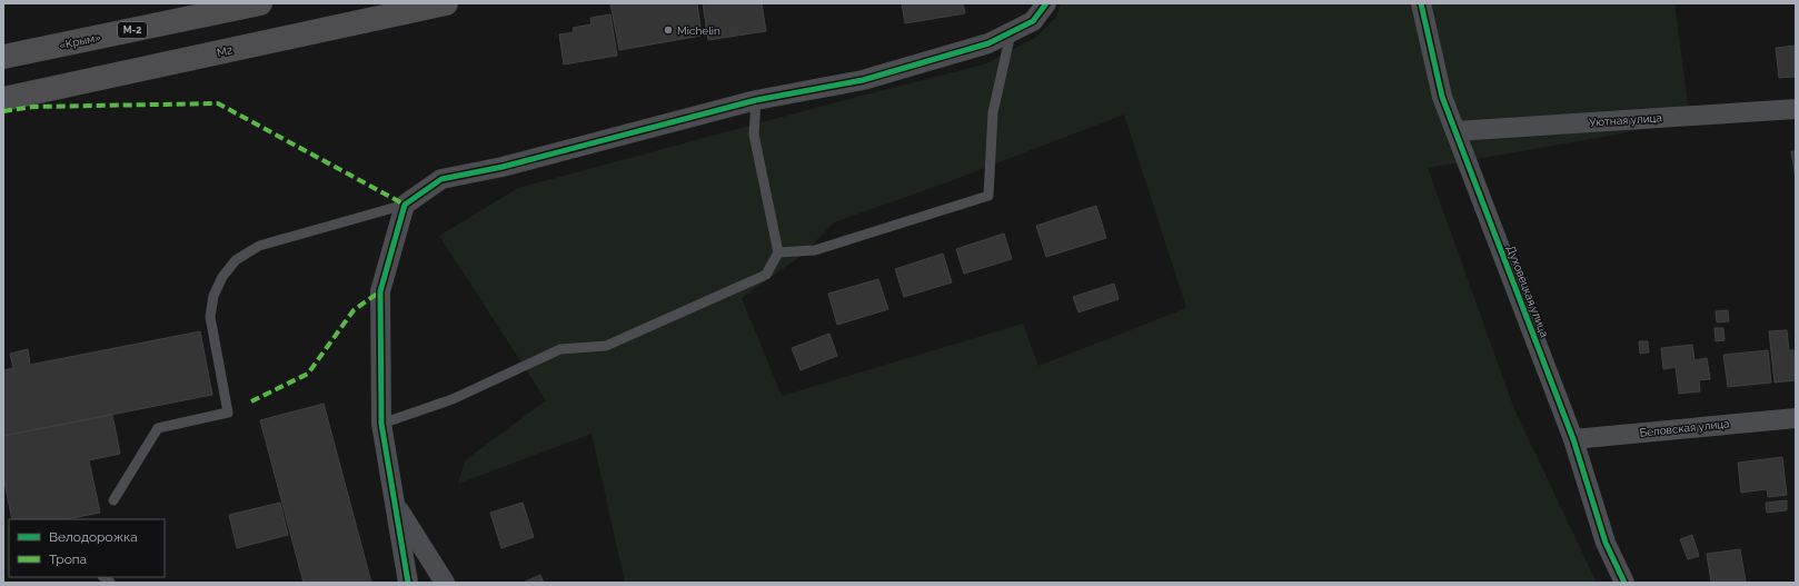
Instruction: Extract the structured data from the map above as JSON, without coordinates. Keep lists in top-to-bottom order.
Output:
{
  "streets": {
    "highway": ["М-2", "«Крым»", "М2"],
    "street": ["Уютная улица", "Духовецкая улица", "Беловская улица"]
  },
  "crossings": [
    ["Уютная улица", "Духовецкая улица"],
    ["Духовецкая улица", "Беловская улица"]
  ],
  "places": ["Michelin"],
  "legend": ["Велодорожка", "Тропа"]
}
